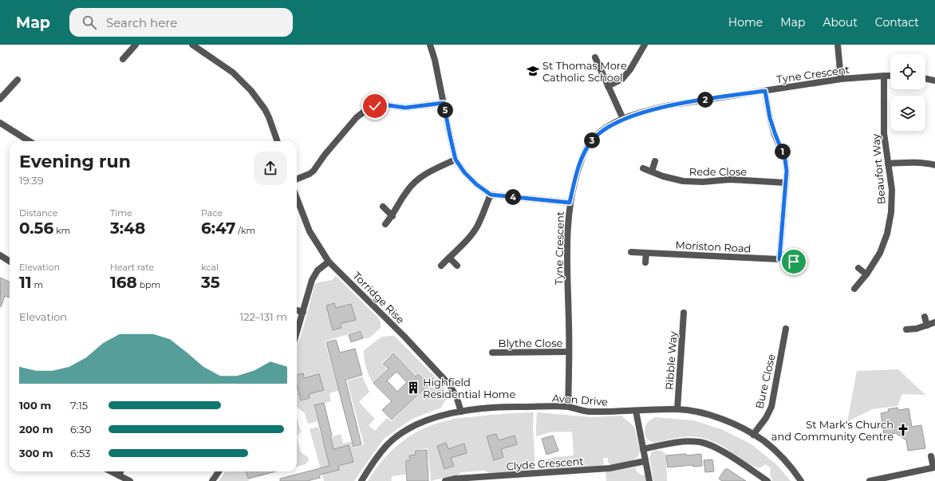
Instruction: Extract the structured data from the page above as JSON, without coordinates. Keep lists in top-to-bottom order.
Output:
{
  "streets": {
    "street": [
      "Tyne Crescent",
      "Beaufort Way",
      "Rede Close",
      "Moriston Road",
      "Torridge Rise",
      "Blythe Close",
      "Ribble Way",
      "Bure Close",
      "Avon Drive",
      "Clyde Crescent"
    ]
  },
  "crossings": [
    ["Tyne Crescent", "Beaufort Way"],
    ["Tyne Crescent", "Blythe Close"],
    ["Tyne Crescent", "Avon Drive"],
    ["Torridge Rise", "Avon Drive"],
    ["Ribble Way", "Avon Drive"],
    ["Bure Close", "Avon Drive"]
  ],
  "places": {
    "school or university": ["St Thomas More Catholic School"],
    "building": ["Highfield Residential Home"],
    "church": ["St Mark's Church and Community Centre"]
  },
  "page": {
    "header": "Map",
    "search": "Search here",
    "nav": [
      "Home",
      "Map",
      "About",
      "Contact"
    ],
    "pins": [
      "2",
      "5",
      "3",
      "1",
      "4"
    ],
    "heading": ["Evening run", "19:39"],
    "stats": [
      ["Distance", "0.56 km"],
      ["Time", "3:48"],
      ["Pace", "6:47 /km"],
      ["Elevation", "11 m"],
      ["Heart rate", "168 bpm"],
      ["kcal", "35"]
    ],
    "chart": ["Elevation", "122–131 m"],
    "list": [
      {
        "name": "100 m",
        "note": "7:15"
      },
      {
        "name": "200 m",
        "note": "6:30"
      },
      {
        "name": "300 m",
        "note": "6:53"
      }
    ]
  }
}
